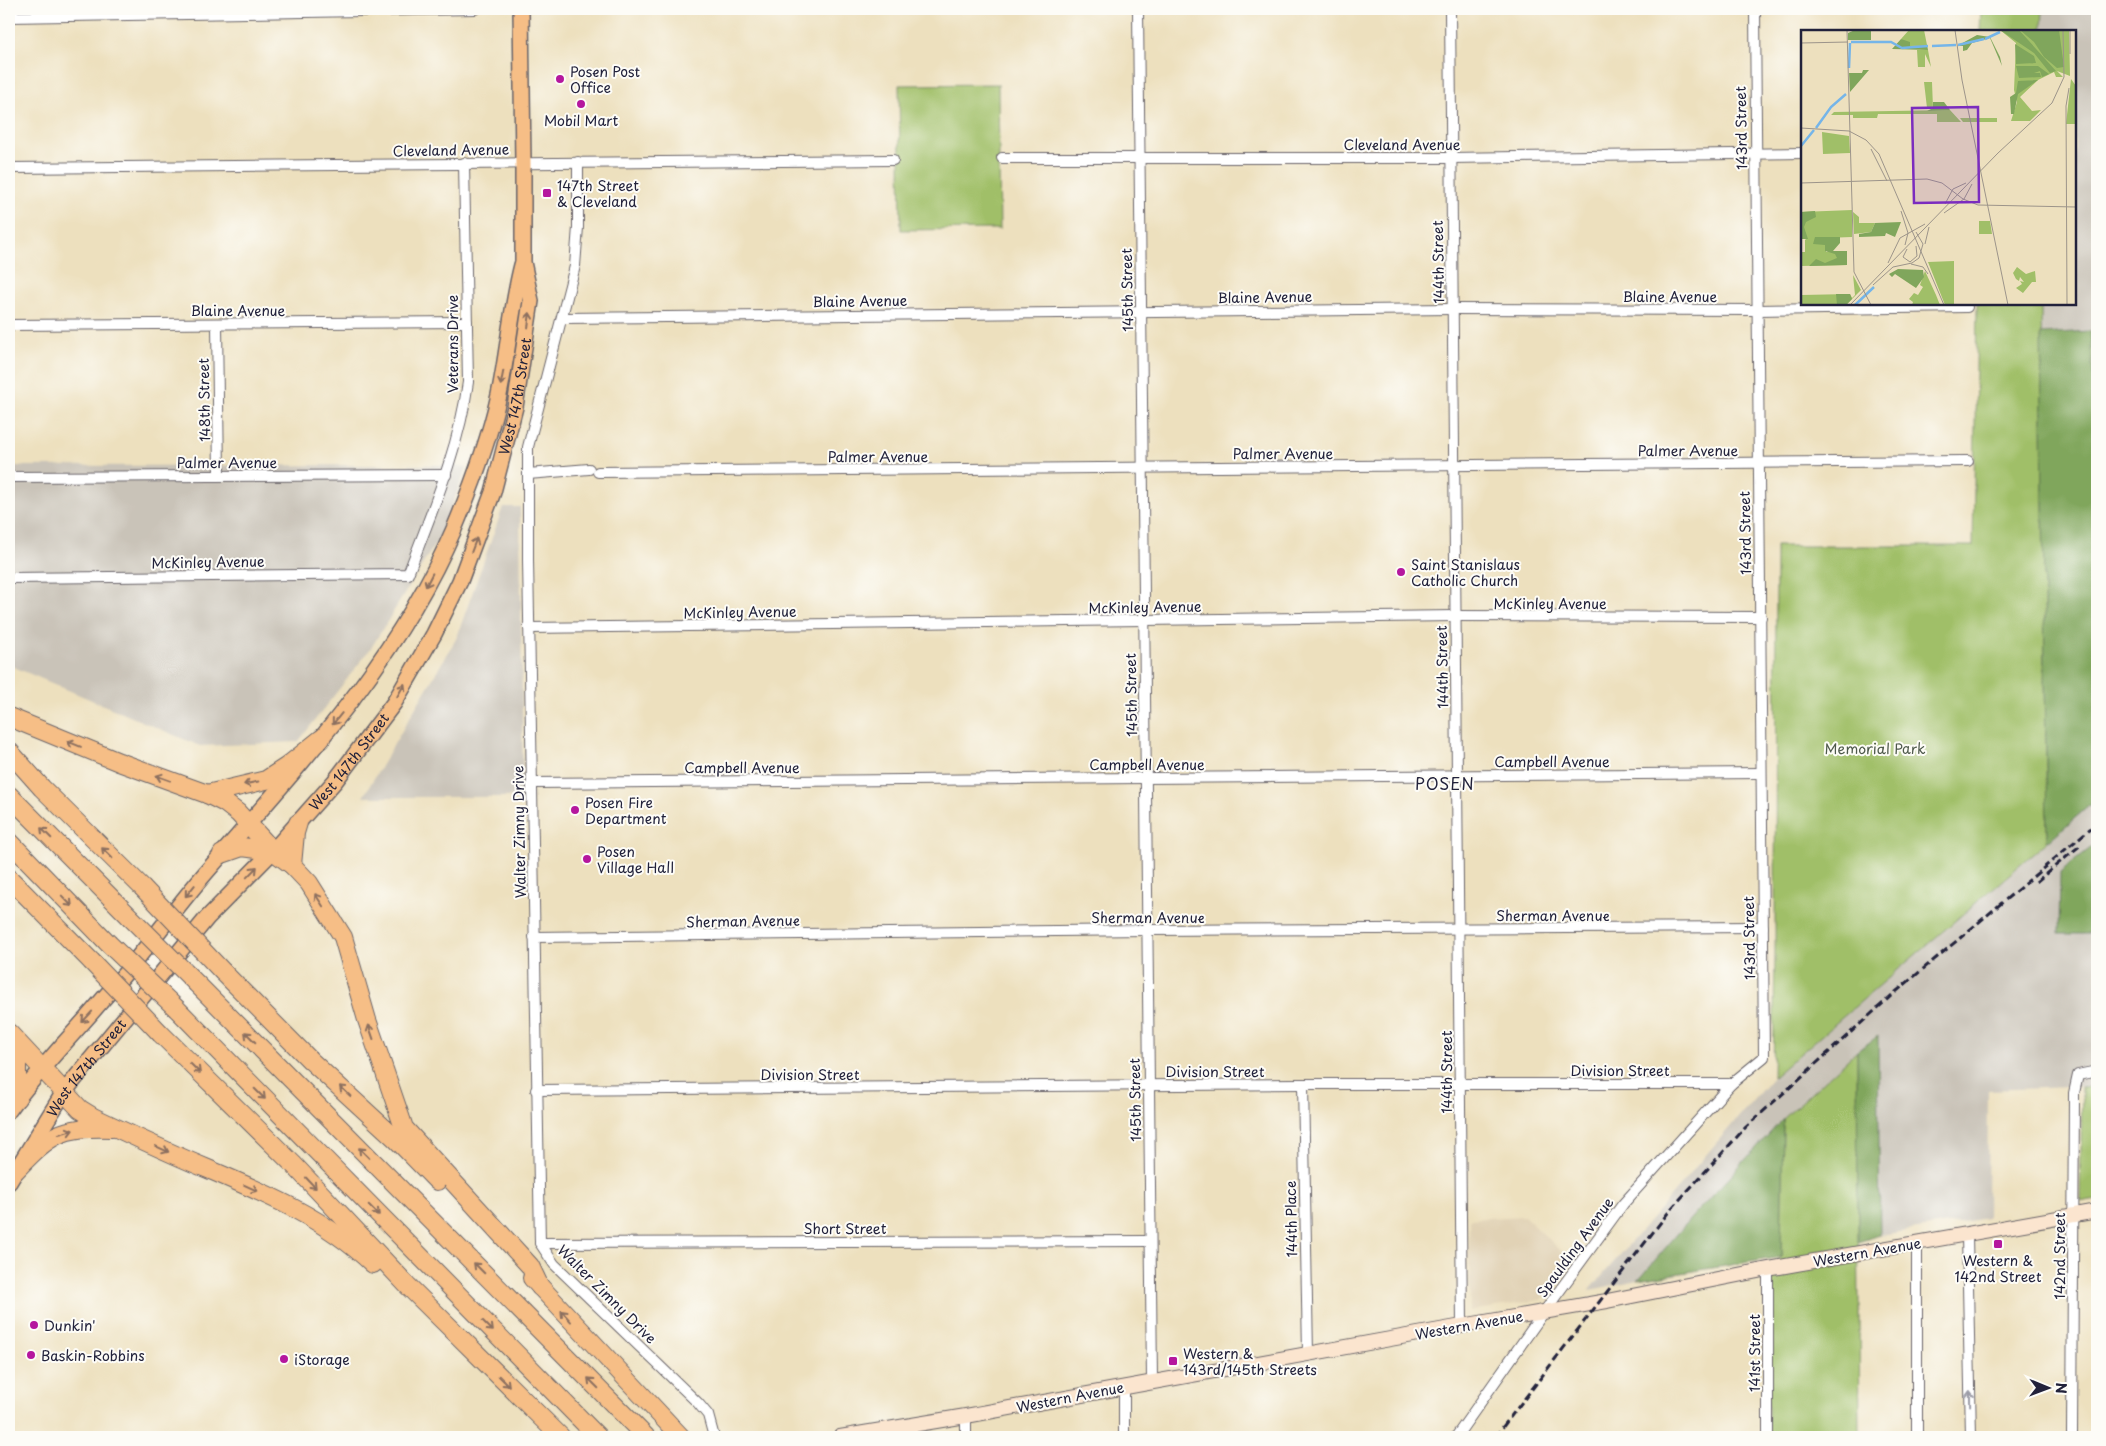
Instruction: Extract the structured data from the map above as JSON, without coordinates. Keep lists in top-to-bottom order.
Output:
{
  "streets": {
    "main road": ["West 147th Street", "Western Avenue"],
    "street": [
      "143rd Street",
      "Cleveland Avenue",
      "144th Street",
      "145th Street",
      "Blaine Avenue",
      "Veterans Drive",
      "148th Street",
      "Palmer Avenue",
      "McKinley Avenue",
      "Campbell Avenue",
      "Walter Zimny Drive",
      "Sherman Avenue",
      "Division Street",
      "144th Place",
      "Short Street",
      "Spaulding Avenue",
      "142nd Street",
      "141st Street"
    ]
  },
  "crossings": [
    ["143rd Street", "Cleveland Avenue"],
    ["143rd Street", "Blaine Avenue"],
    ["143rd Street", "Palmer Avenue"],
    ["143rd Street", "McKinley Avenue"],
    ["143rd Street", "Campbell Avenue"],
    ["143rd Street", "Sherman Avenue"],
    ["143rd Street", "Division Street"],
    ["143rd Street", "Spaulding Avenue"],
    ["Cleveland Avenue", "144th Street"],
    ["Cleveland Avenue", "145th Street"],
    ["Cleveland Avenue", "Veterans Drive"],
    ["Cleveland Avenue", "West 147th Street"],
    ["Cleveland Avenue", "Walter Zimny Drive"],
    ["144th Street", "Blaine Avenue"],
    ["144th Street", "Palmer Avenue"],
    ["144th Street", "McKinley Avenue"],
    ["144th Street", "Campbell Avenue"],
    ["144th Street", "Sherman Avenue"],
    ["144th Street", "Division Street"],
    ["144th Street", "Western Avenue"],
    ["145th Street", "Blaine Avenue"],
    ["145th Street", "Palmer Avenue"],
    ["145th Street", "McKinley Avenue"],
    ["145th Street", "Campbell Avenue"],
    ["145th Street", "Sherman Avenue"],
    ["145th Street", "Division Street"],
    ["145th Street", "Short Street"],
    ["145th Street", "Western Avenue"],
    ["Blaine Avenue", "Veterans Drive"],
    ["Blaine Avenue", "148th Street"],
    ["Blaine Avenue", "Walter Zimny Drive"],
    ["Veterans Drive", "Palmer Avenue"],
    ["Veterans Drive", "McKinley Avenue"],
    ["148th Street", "Palmer Avenue"],
    ["Palmer Avenue", "Walter Zimny Drive"],
    ["McKinley Avenue", "Walter Zimny Drive"],
    ["Campbell Avenue", "Walter Zimny Drive"],
    ["Walter Zimny Drive", "Sherman Avenue"],
    ["Walter Zimny Drive", "Division Street"],
    ["Walter Zimny Drive", "Short Street"],
    ["Division Street", "144th Place"],
    ["Division Street", "Spaulding Avenue"],
    ["144th Place", "Western Avenue"],
    ["Spaulding Avenue", "Western Avenue"],
    ["Western Avenue", "142nd Street"],
    ["Western Avenue", "141st Street"]
  ],
  "districts": ["POSEN"],
  "parks": ["Memorial Park"],
  "places": {
    "other": [
      "Posen Post Office",
      "Mobil Mart",
      "Saint Stanislaus Catholic Church",
      "Posen Fire Department",
      "Posen Village Hall",
      "Dunkin'",
      "Baskin-Robbins",
      "iStorage"
    ],
    "transit": ["147th Street & Cleveland", "Western & 142nd Street", "Western & 143rd/145th Streets"]
  },
  "north": "right"
}
